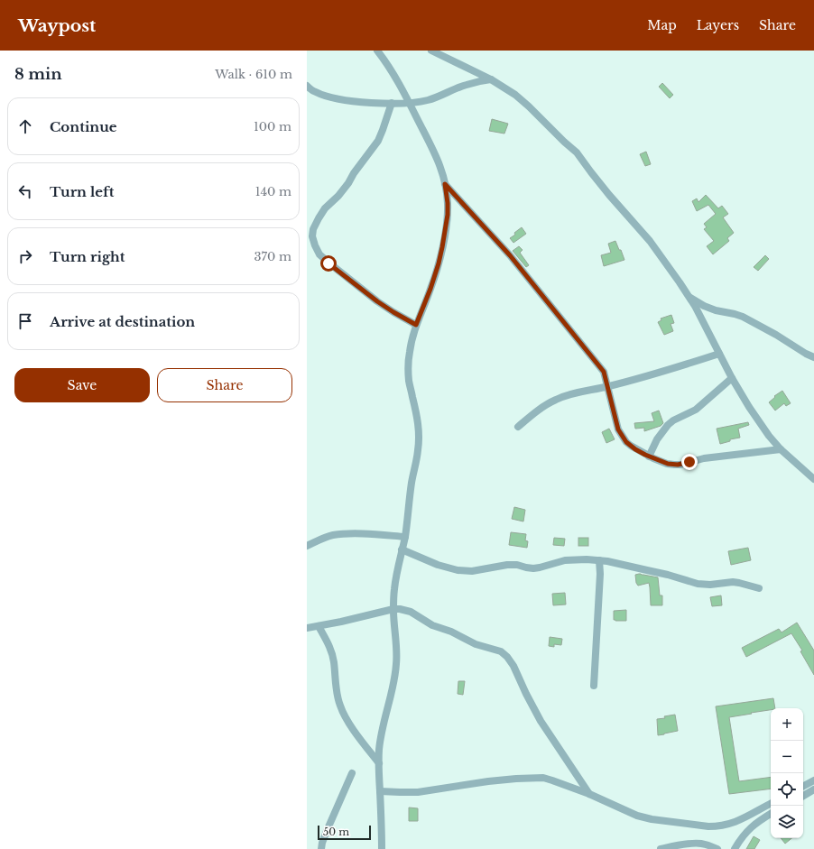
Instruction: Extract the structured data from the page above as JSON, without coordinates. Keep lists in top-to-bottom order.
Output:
{
  "scale_bar": "50 m",
  "page": {
    "header": "Waypost",
    "nav": ["Map", "Layers", "Share"],
    "heading": ["8 min", "Walk · 610 m"],
    "list": [
      ["Continue", "100 m"],
      ["Turn left", "140 m"],
      ["Turn right", "370 m"],
      "Arrive at destination"
    ],
    "buttons": ["Save", "Share"],
    "map_buttons": ["+", "−"],
    "scale": "50 m"
  }
}
